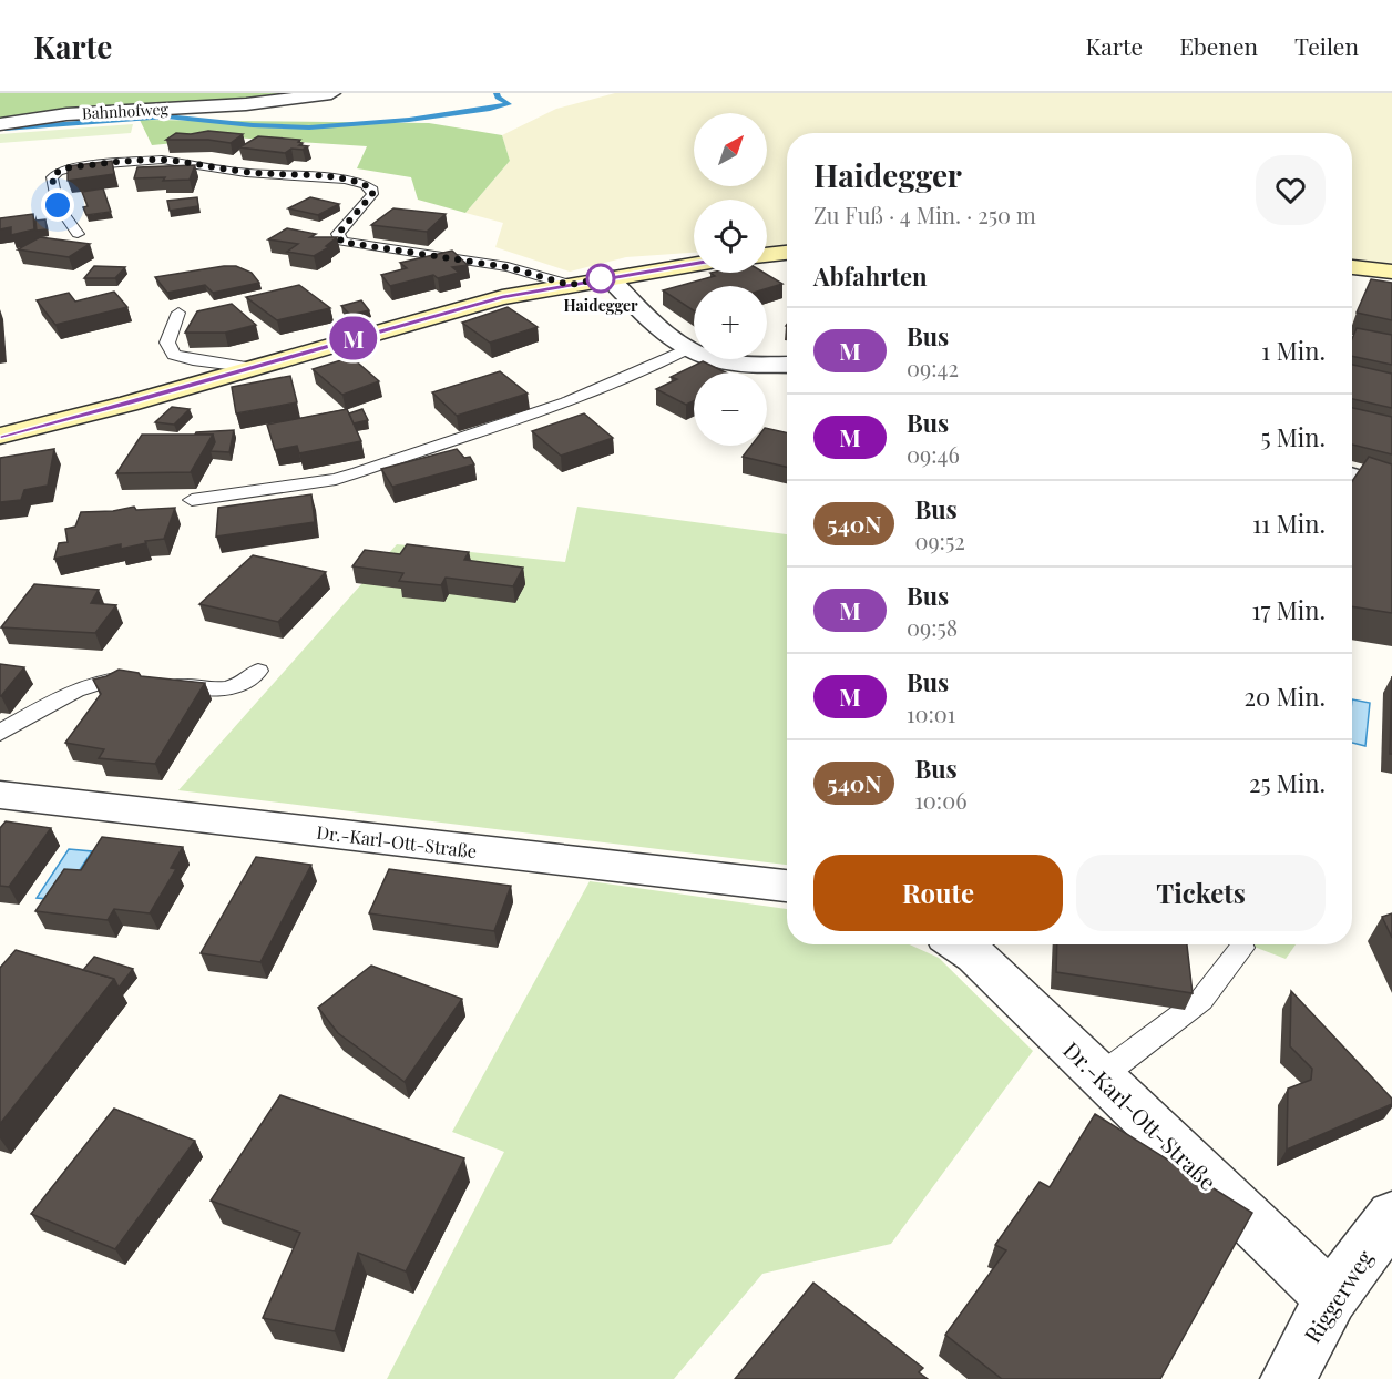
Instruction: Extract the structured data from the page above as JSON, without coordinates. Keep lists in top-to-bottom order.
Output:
{
  "streets": {
    "street": ["Bahnhofweg", "Dr.-Karl-Ott-Straße", "Riggerweg"]
  },
  "crossings": [
    ["Dr.-Karl-Ott-Straße", "Riggerweg"]
  ],
  "places": ["Haidegger"],
  "lines": ["bus line M"],
  "north": "top right",
  "page": {
    "header": "Karte",
    "nav": ["Karte", "Ebenen", "Teilen"],
    "on_map": "M",
    "map_buttons": ["+", "−"],
    "heading": [
      ["Haidegger", "Zu Fuß · 4 Min. · 250 m"],
      "Abfahrten"
    ],
    "list": [
      {
        "mark": "M",
        "name": "Bus",
        "note": "09:42",
        "value": "1 Min."
      },
      {
        "mark": "M",
        "name": "Bus",
        "note": "09:46",
        "value": "5 Min."
      },
      {
        "mark": "540N",
        "name": "Bus",
        "note": "09:52",
        "value": "11 Min."
      },
      {
        "mark": "M",
        "name": "Bus",
        "note": "09:58",
        "value": "17 Min."
      },
      {
        "mark": "M",
        "name": "Bus",
        "note": "10:01",
        "value": "20 Min."
      },
      {
        "mark": "540N",
        "name": "Bus",
        "note": "10:06",
        "value": "25 Min."
      }
    ],
    "buttons": ["Route", "Tickets"]
  }
}
